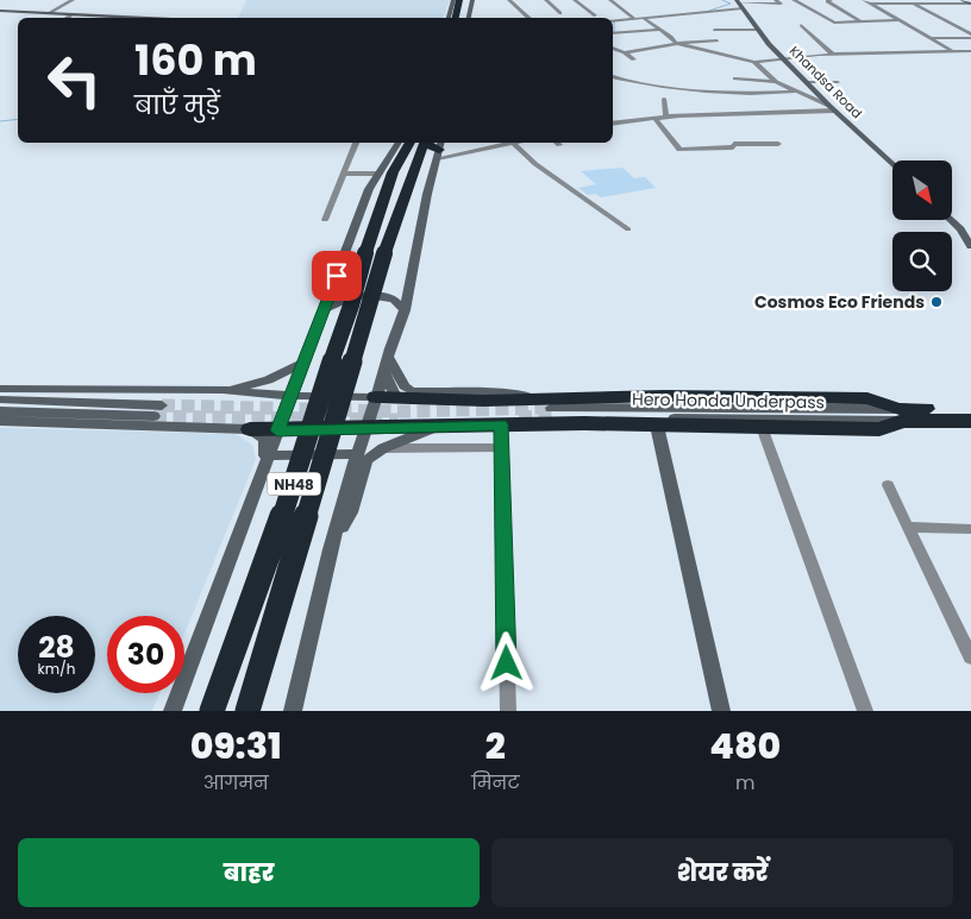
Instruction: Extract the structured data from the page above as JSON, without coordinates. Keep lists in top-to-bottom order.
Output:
{
  "streets": {
    "highway": ["NH48"],
    "main road": ["Khandsa Road"]
  },
  "places": ["Cosmos Eco Friends"],
  "north": "bottom right",
  "page": {
    "turn": ["160 m", "बाएँ मुड़ें"],
    "speed": "28 km/h",
    "limit": "30",
    "eta": [
      "09:31",
      "आगमन",
      "2",
      "मिनट",
      "480",
      "m"
    ],
    "buttons": ["बाहर", "शेयर करें"]
  }
}
